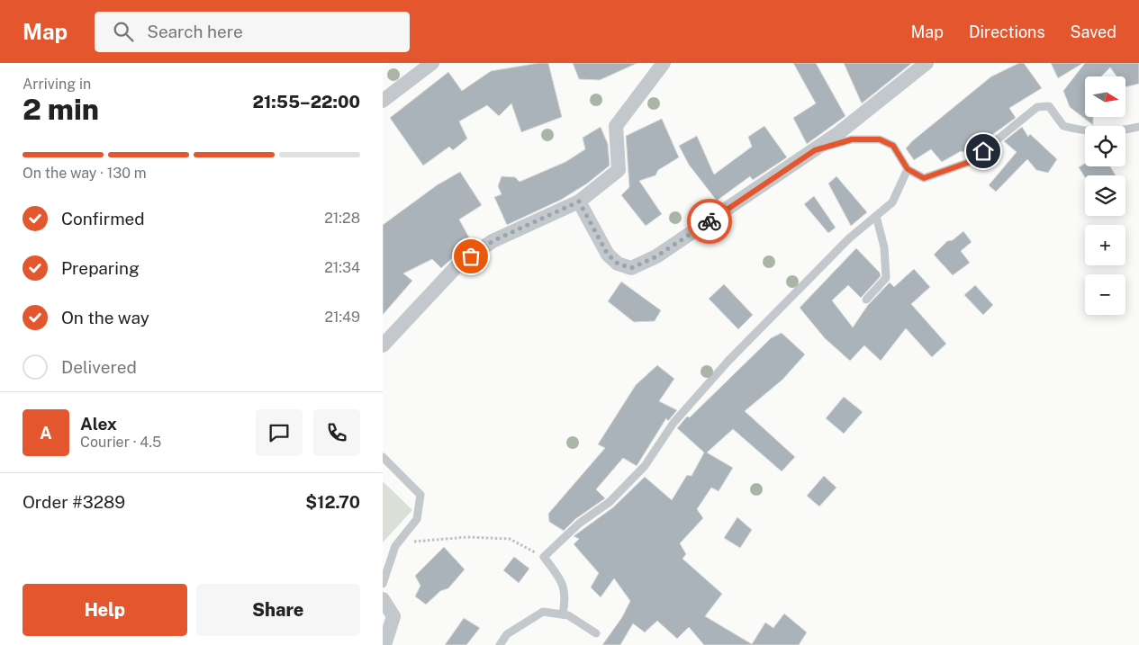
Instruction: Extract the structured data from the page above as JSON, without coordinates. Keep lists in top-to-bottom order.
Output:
{
  "north": "right",
  "page": {
    "header": "Map",
    "search": "Search here",
    "nav": ["Map", "Directions", "Saved"],
    "heading": ["2 min", "Arriving in", "21:55–22:00"],
    "panel": [
      "Alex",
      "Courier · 4.5",
      "Order #3289",
      "$12.70"
    ],
    "map_buttons": ["+", "−"],
    "bar": "On the way · 130 m",
    "list": [
      ["Confirmed", "21:28"],
      ["Preparing", "21:34"],
      ["On the way", "21:49"],
      "Delivered"
    ],
    "round": "A",
    "buttons": ["Help", "Share"]
  }
}
